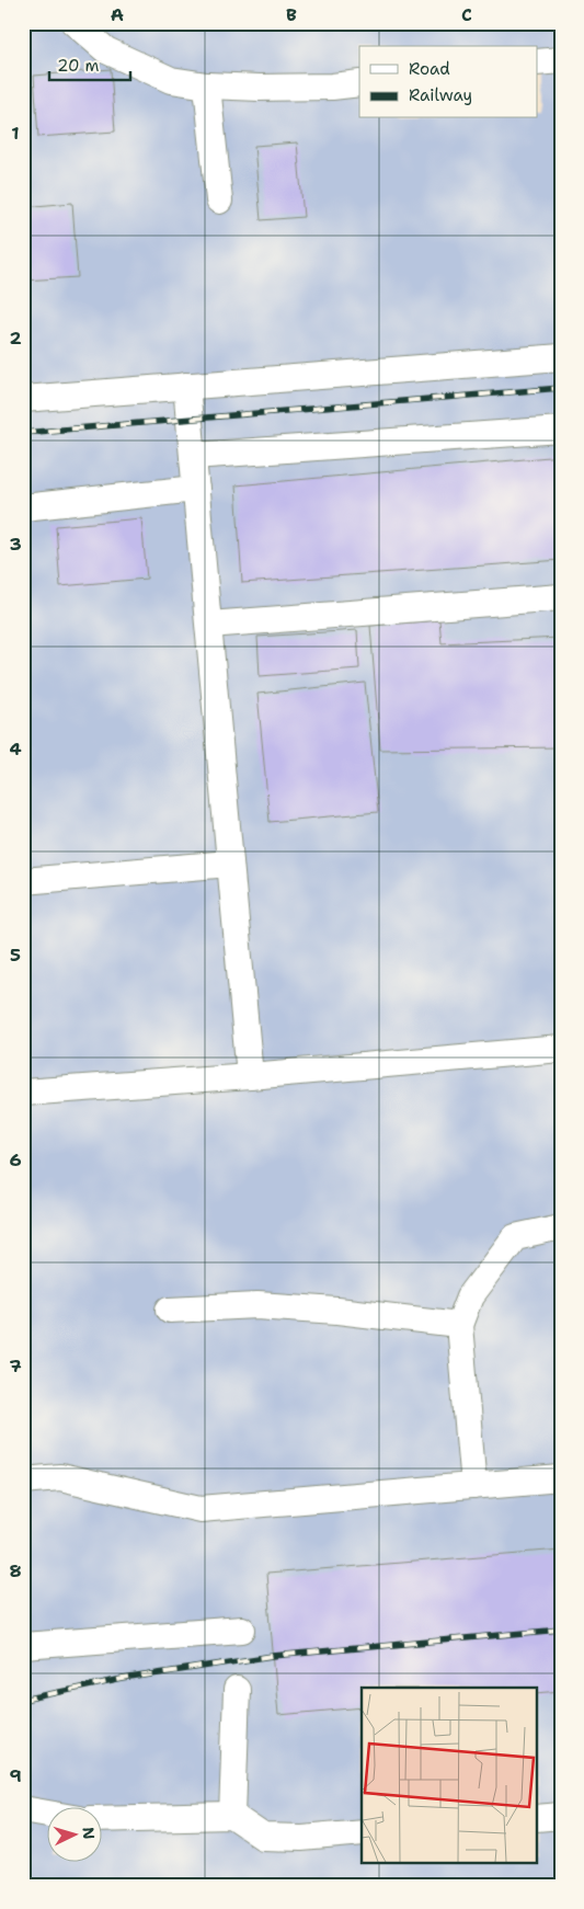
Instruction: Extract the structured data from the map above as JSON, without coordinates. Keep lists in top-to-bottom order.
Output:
{
  "legend": ["Road", "Railway"],
  "scale_bar": "20 m",
  "north": "right",
  "grid": {
    "columns": ["A", "B", "C"],
    "rows": [
      "1",
      "2",
      "3",
      "4",
      "5",
      "6",
      "7",
      "8",
      "9"
    ]
  }
}
